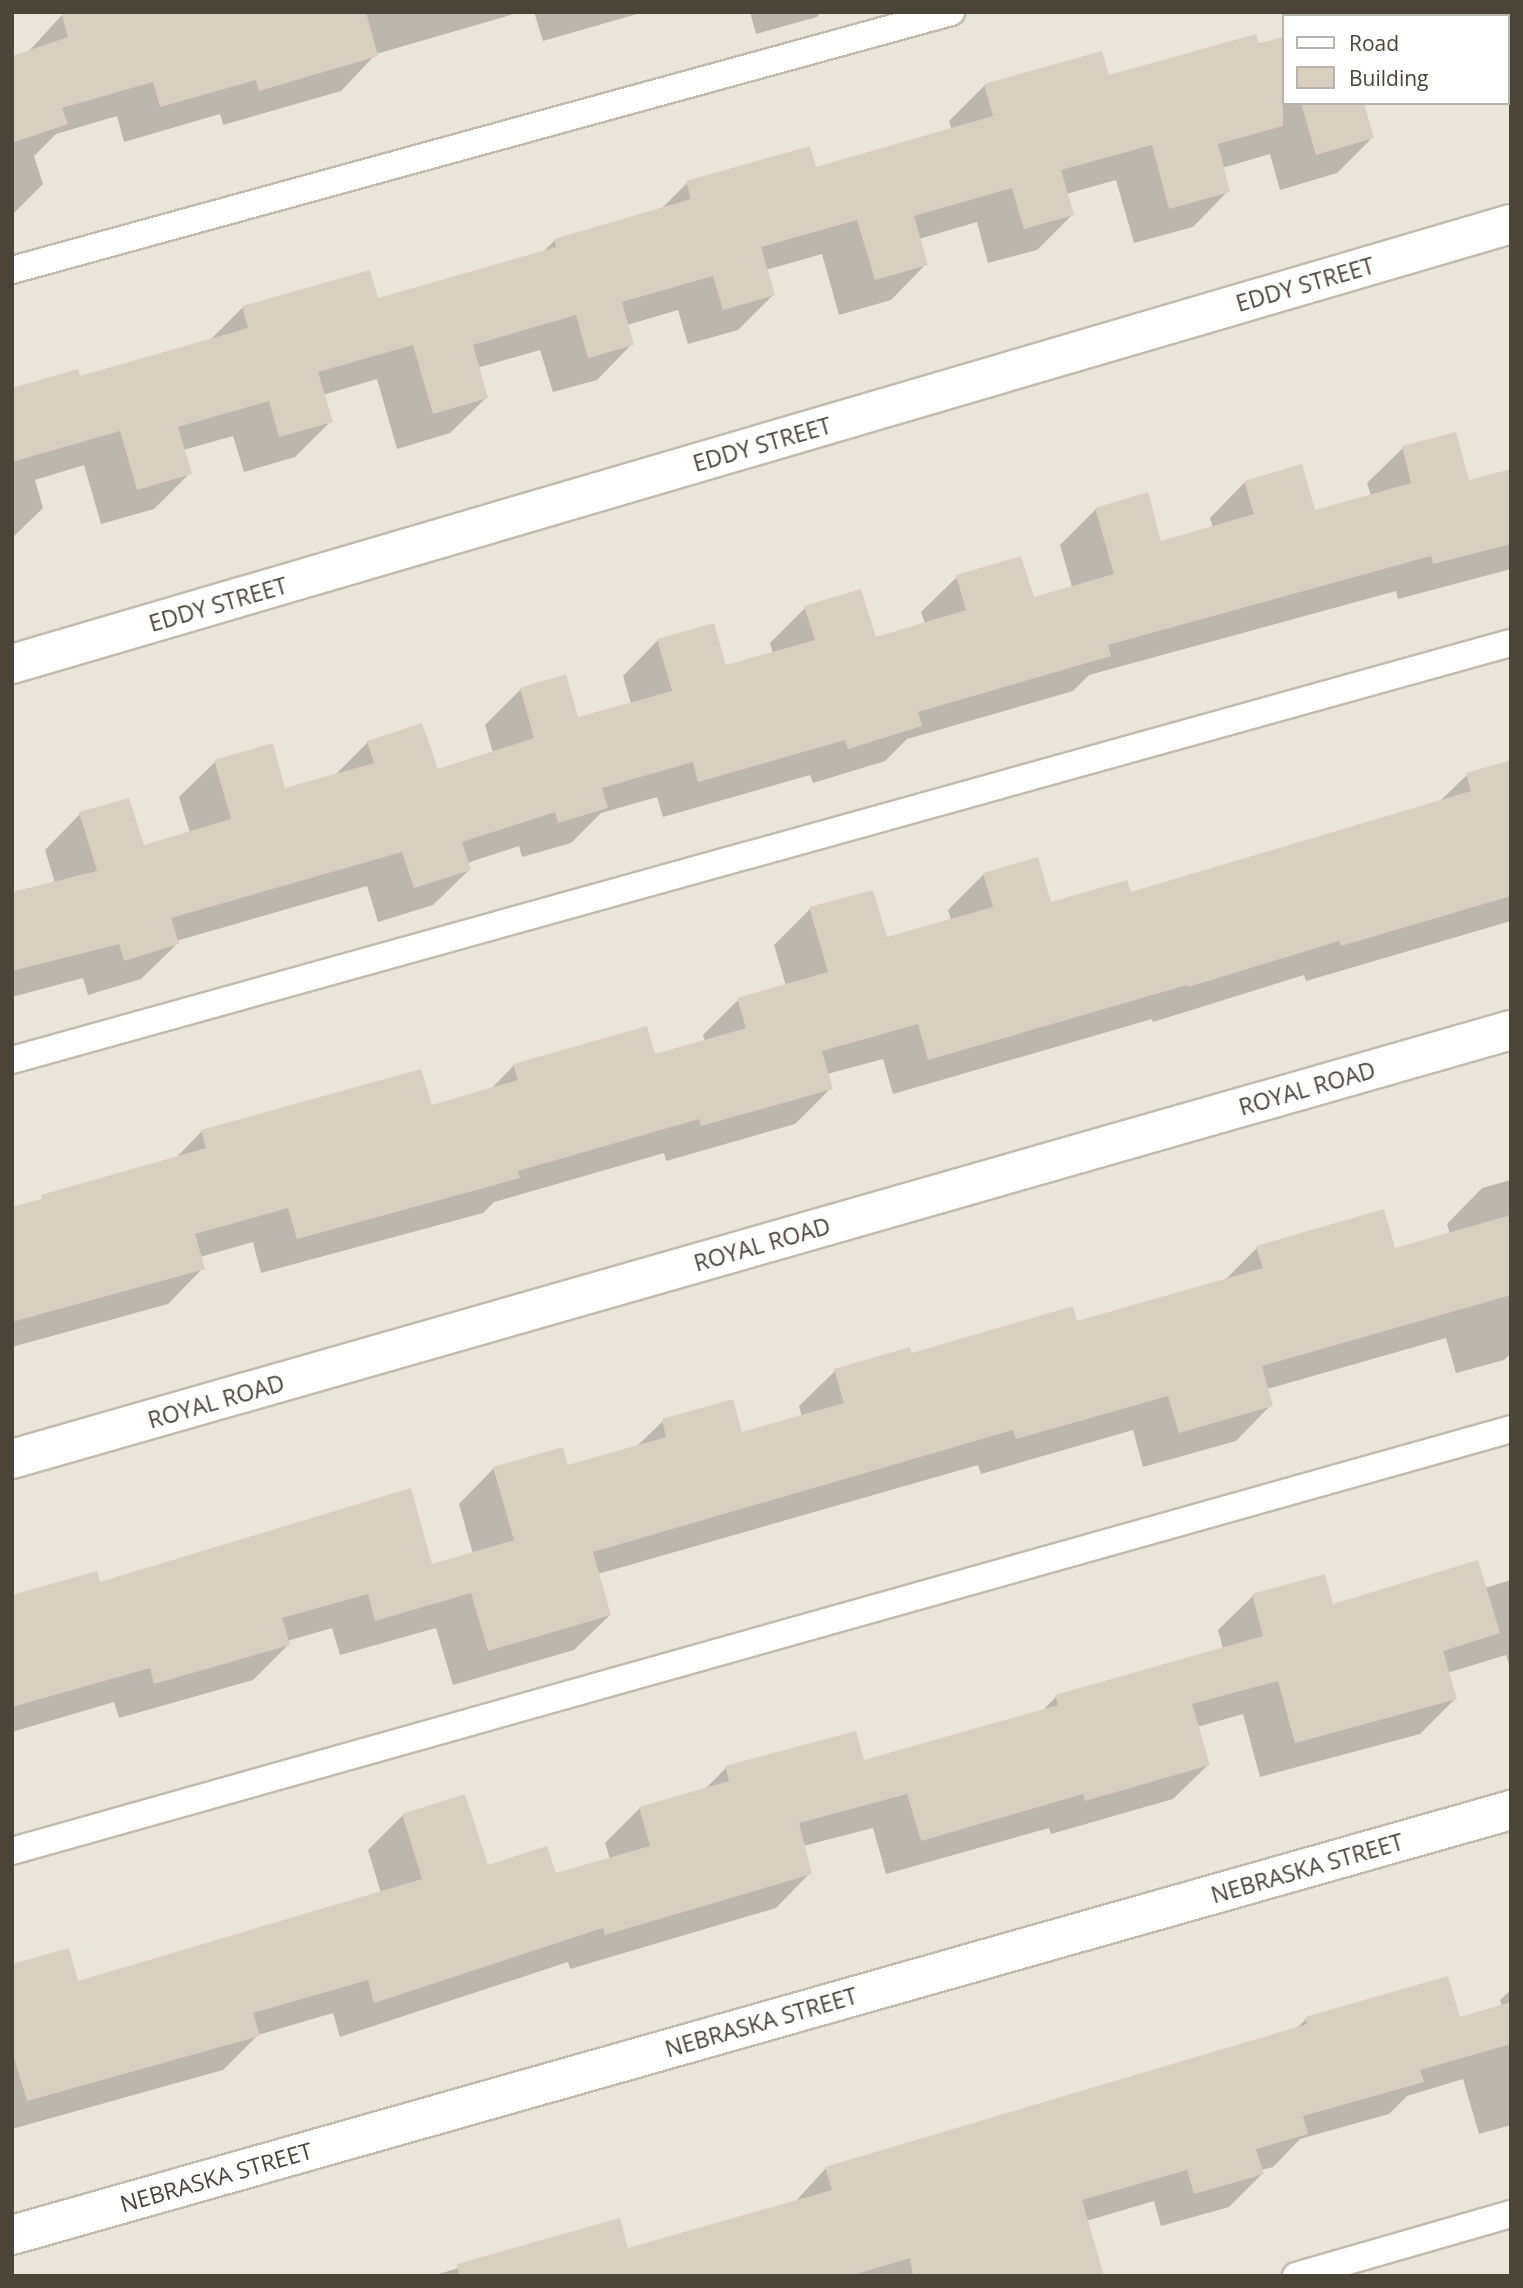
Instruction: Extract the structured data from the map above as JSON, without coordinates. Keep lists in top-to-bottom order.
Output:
{
  "streets": {
    "street": ["EDDY STREET", "ROYAL ROAD", "NEBRASKA STREET"]
  },
  "legend": ["Road", "Building"]
}
